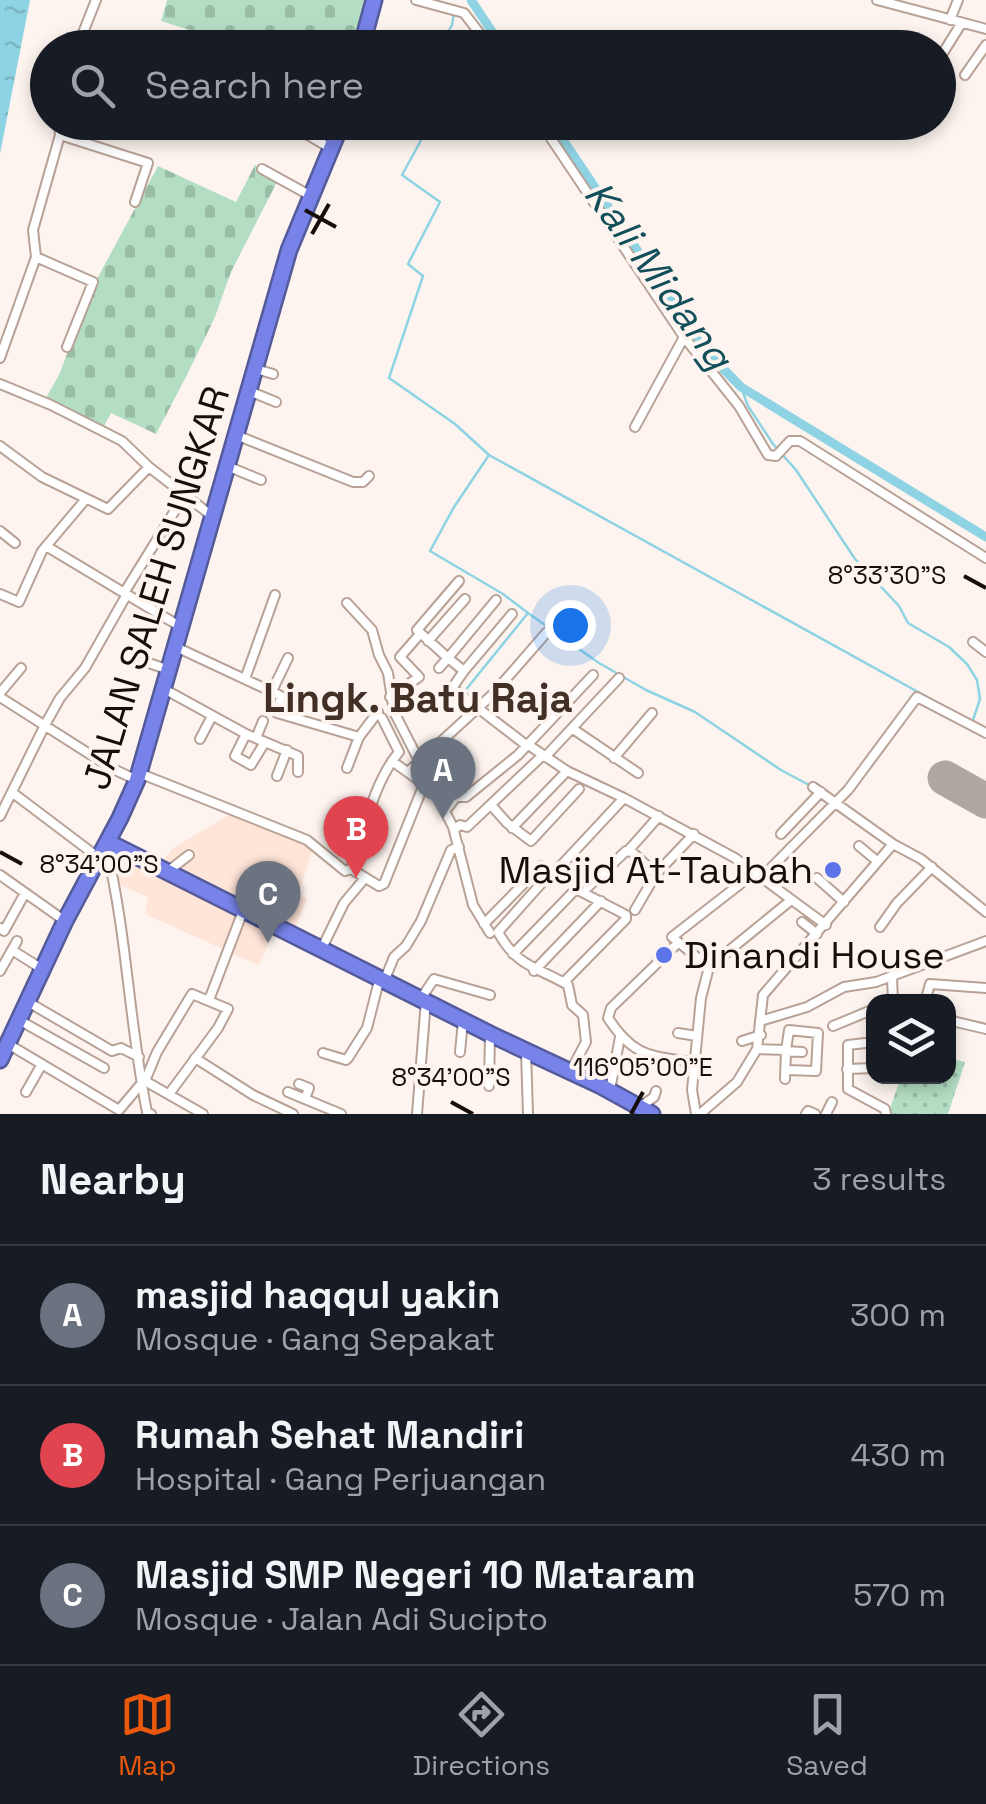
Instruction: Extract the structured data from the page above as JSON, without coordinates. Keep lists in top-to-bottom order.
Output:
{
  "streets": {
    "highway": ["JALAN SALEH SUNGKAR"]
  },
  "districts": ["Lingk. Batu Raja"],
  "water": ["Kali Midang"],
  "places": ["Masjid At-Taubah", "Dinandi House"],
  "page": {
    "search": "Search here",
    "pins": ["A", "B", "C"],
    "heading": ["Nearby", "3 results"],
    "list": [
      {
        "mark": "A",
        "name": "masjid haqqul yakin",
        "note": "Mosque · Gang Sepakat",
        "value": "300 m"
      },
      {
        "mark": "B",
        "name": "Rumah Sehat Mandiri",
        "note": "Hospital · Gang Perjuangan",
        "value": "430 m"
      },
      {
        "mark": "C",
        "name": "Masjid SMP Negeri 10 Mataram",
        "note": "Mosque · Jalan Adi Sucipto",
        "value": "570 m"
      }
    ],
    "nav": ["Map", "Directions", "Saved"]
  },
  "coordinates": ["8°33'30\"S", "8°34'00\"S", "116°05'00\"E"]
}
